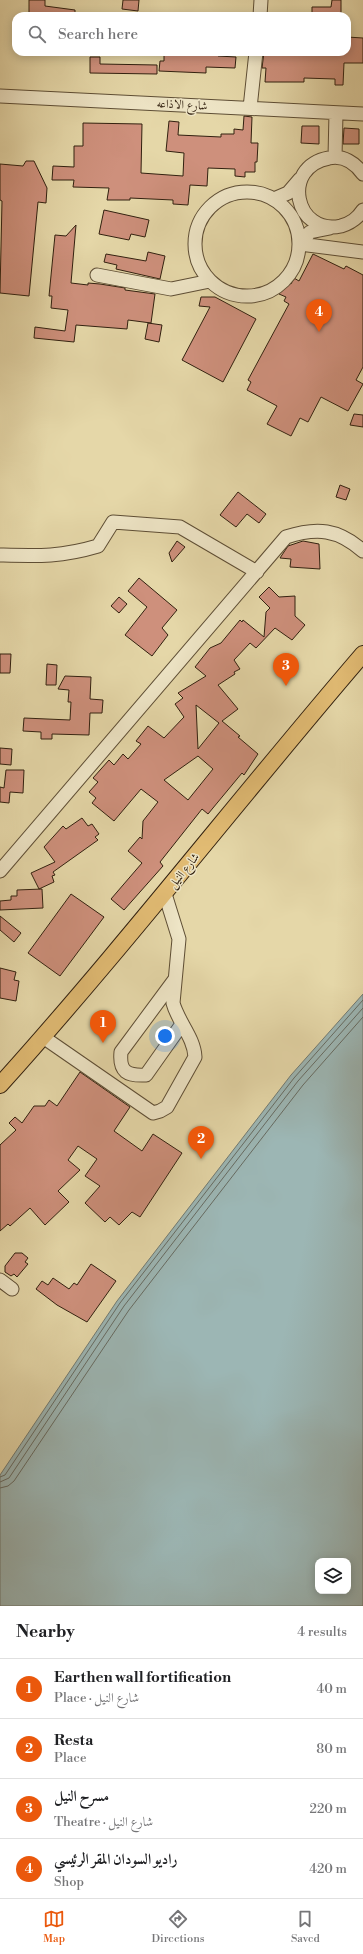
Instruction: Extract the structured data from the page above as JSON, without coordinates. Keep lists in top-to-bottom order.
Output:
{
  "streets": {
    "main road": ["شارع النيل"],
    "street": ["شارع الاذاعه"]
  },
  "page": {
    "search": "Search here",
    "pins": [
      "4",
      "3",
      "1",
      "2"
    ],
    "heading": ["Nearby", "4 results"],
    "list": [
      {
        "mark": "1",
        "name": "Earthen wall fortification",
        "note": "Place · شارع النيل",
        "value": "40 m"
      },
      {
        "mark": "2",
        "name": "Resta",
        "note": "Place",
        "value": "80 m"
      },
      {
        "mark": "3",
        "name": "مسرح النيل",
        "note": "Theatre · شارع النيل",
        "value": "220 m"
      },
      {
        "mark": "4",
        "name": "راديو السودان المقر الرئيسي",
        "note": "Shop",
        "value": "420 m"
      }
    ],
    "nav": ["Map", "Directions", "Saved"]
  }
}
